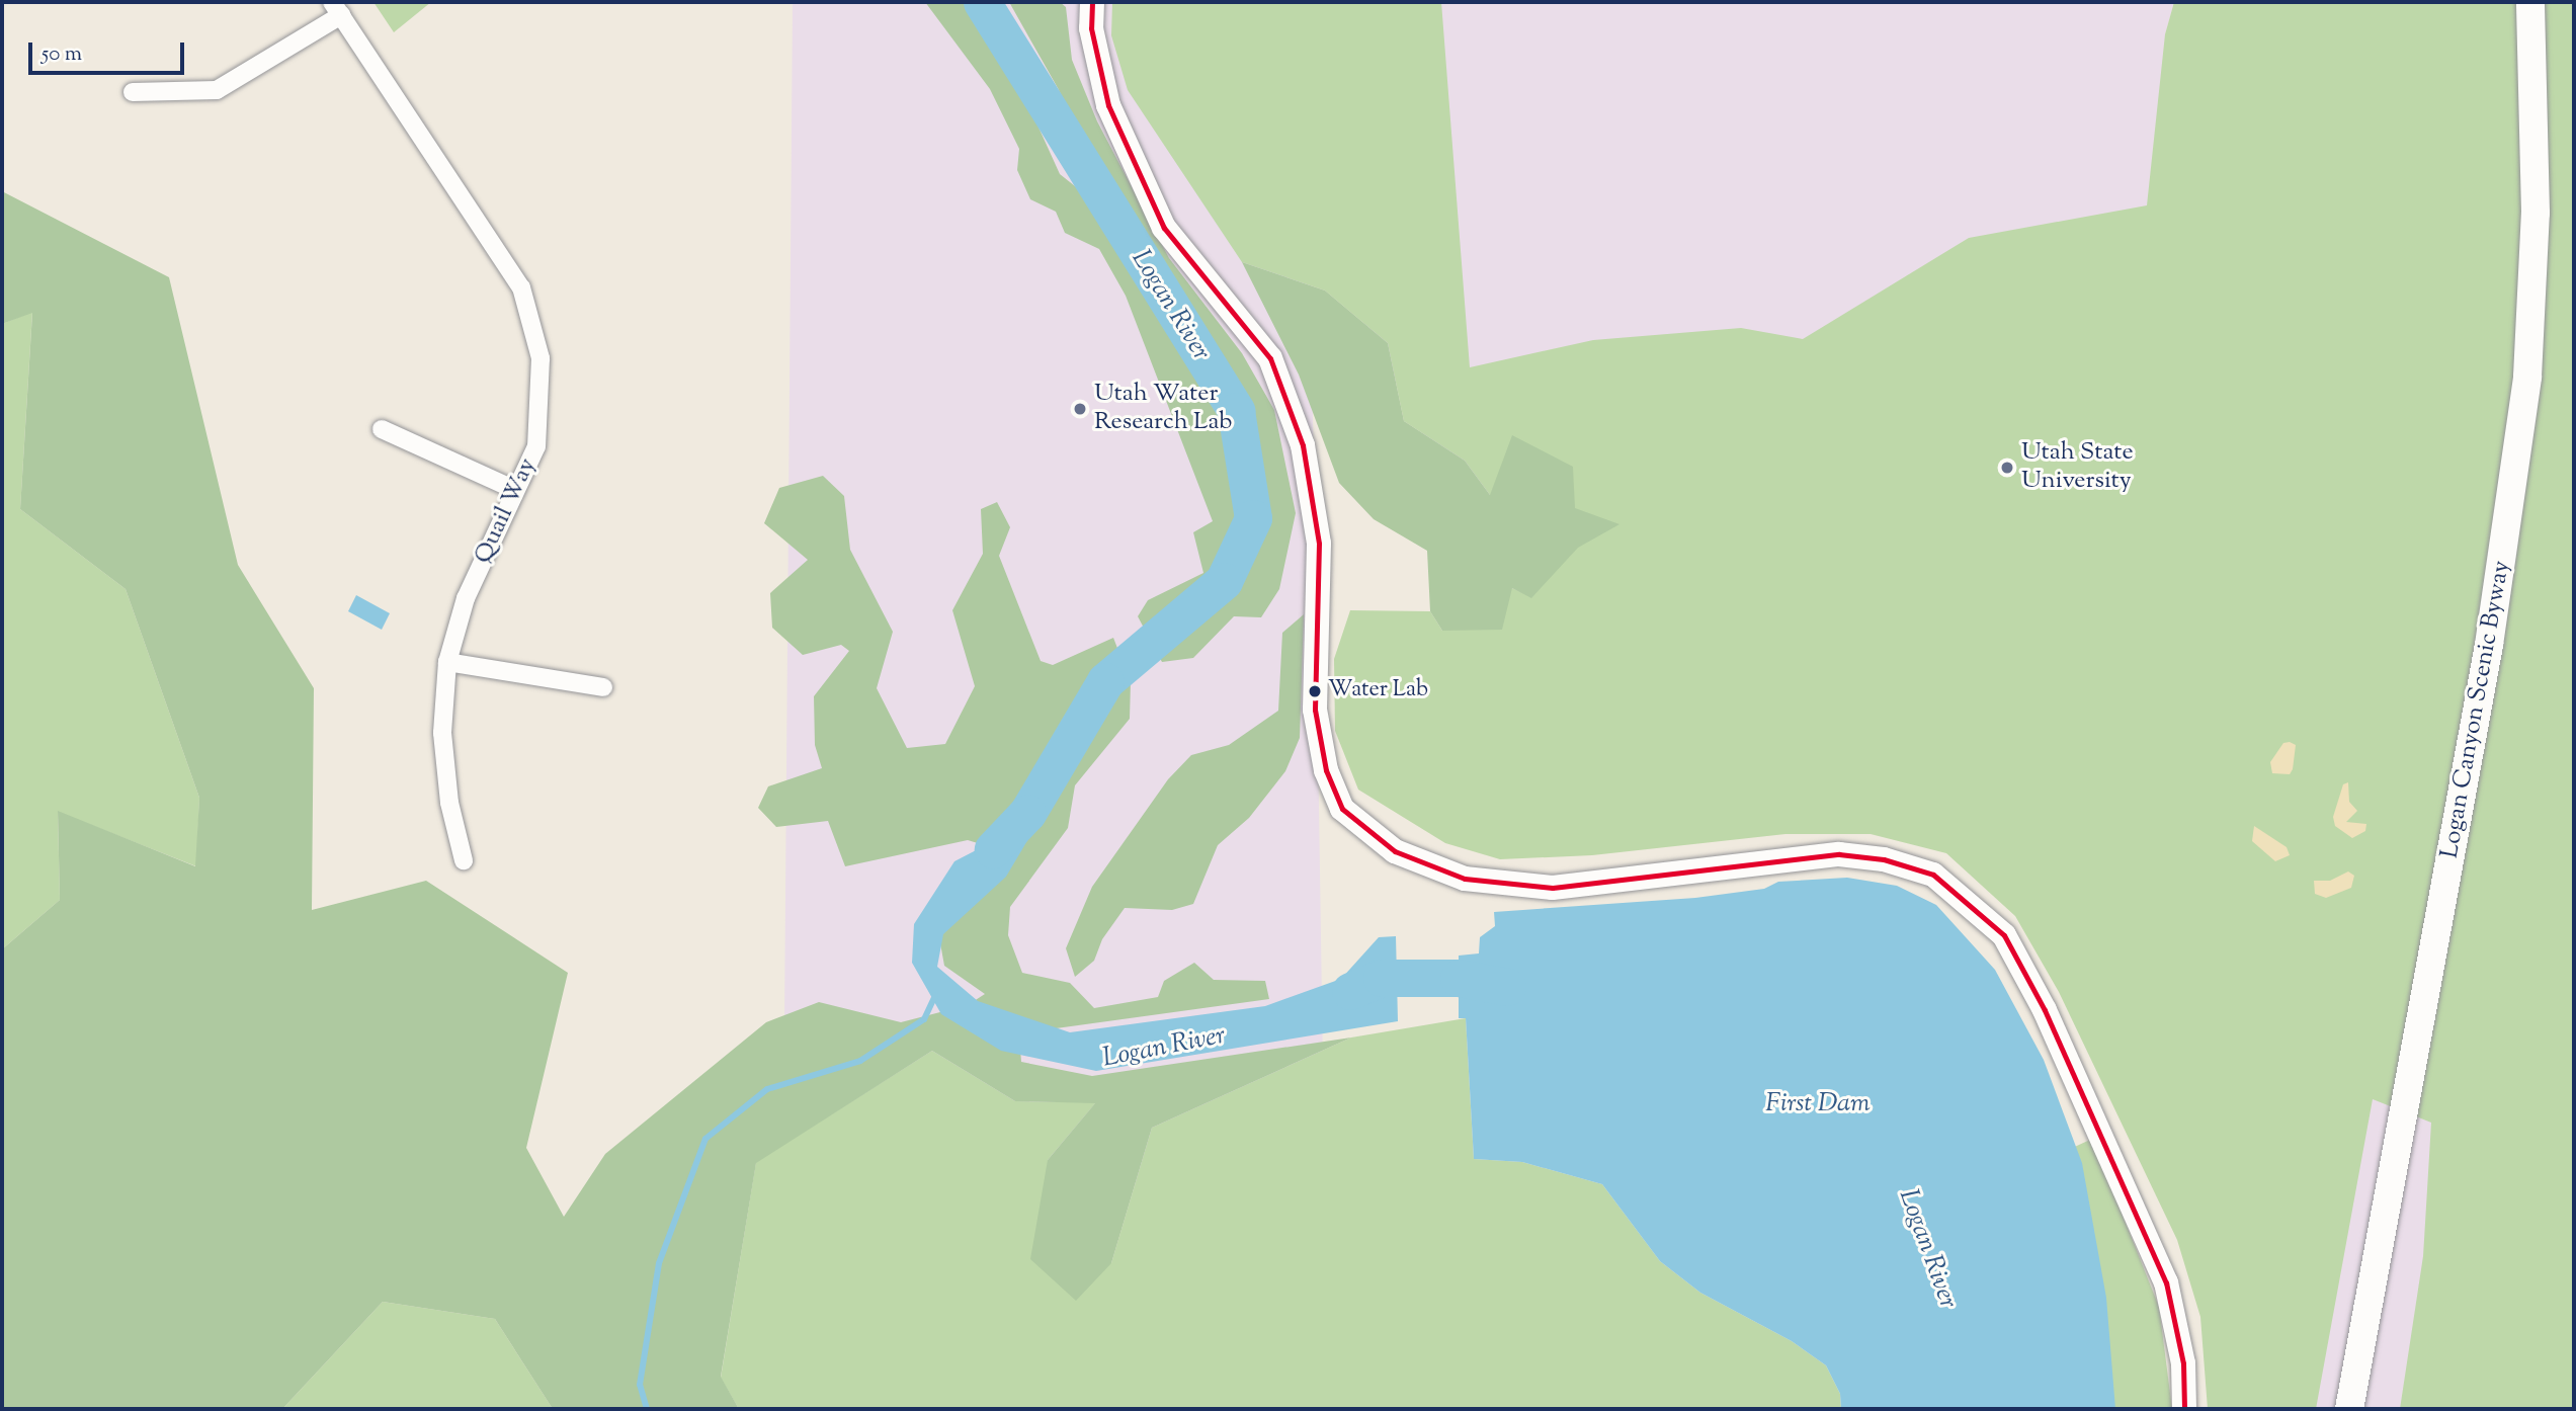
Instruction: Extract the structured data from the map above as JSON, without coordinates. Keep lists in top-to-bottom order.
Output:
{
  "streets": {
    "main road": ["Logan Canyon Scenic Byway"],
    "street": ["Quail Way"]
  },
  "water": ["Logan River", "First Dam"],
  "places": ["Utah Water Research Lab", "Utah State University", "Water Lab"],
  "scale_bar": "50 m"
}
